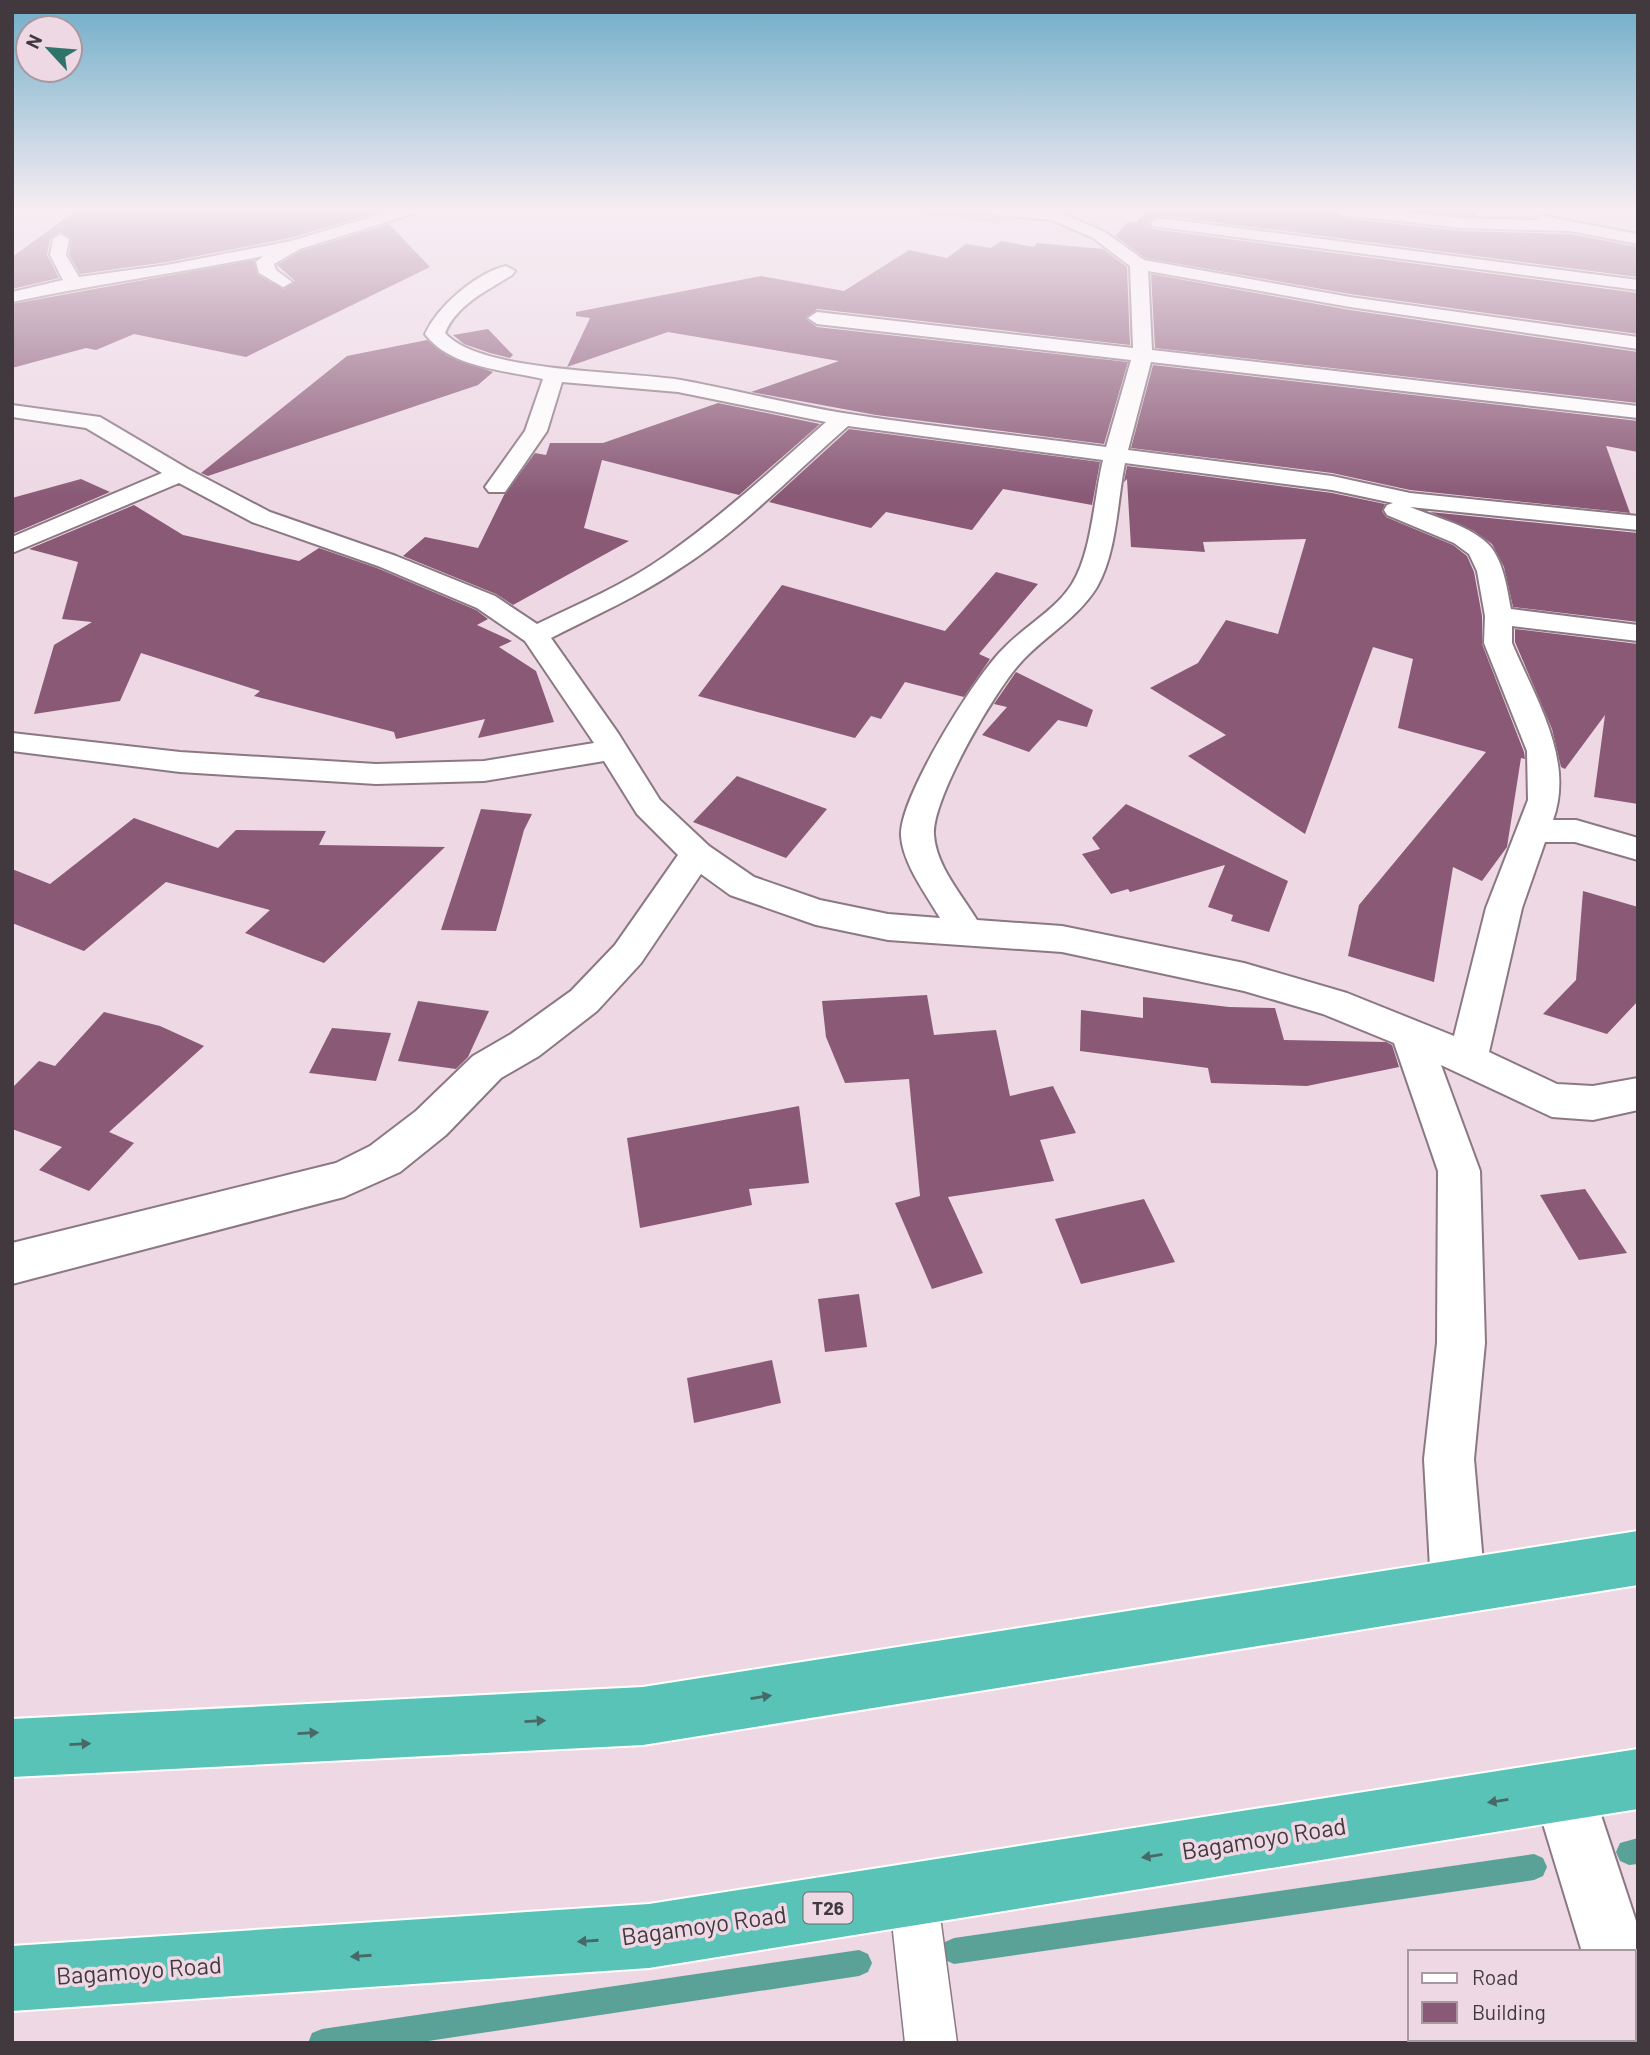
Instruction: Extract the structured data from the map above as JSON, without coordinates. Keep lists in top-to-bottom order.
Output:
{
  "streets": {
    "highway": ["Bagamoyo Road", "T26"]
  },
  "legend": ["Road", "Building"],
  "north": "top left"
}
